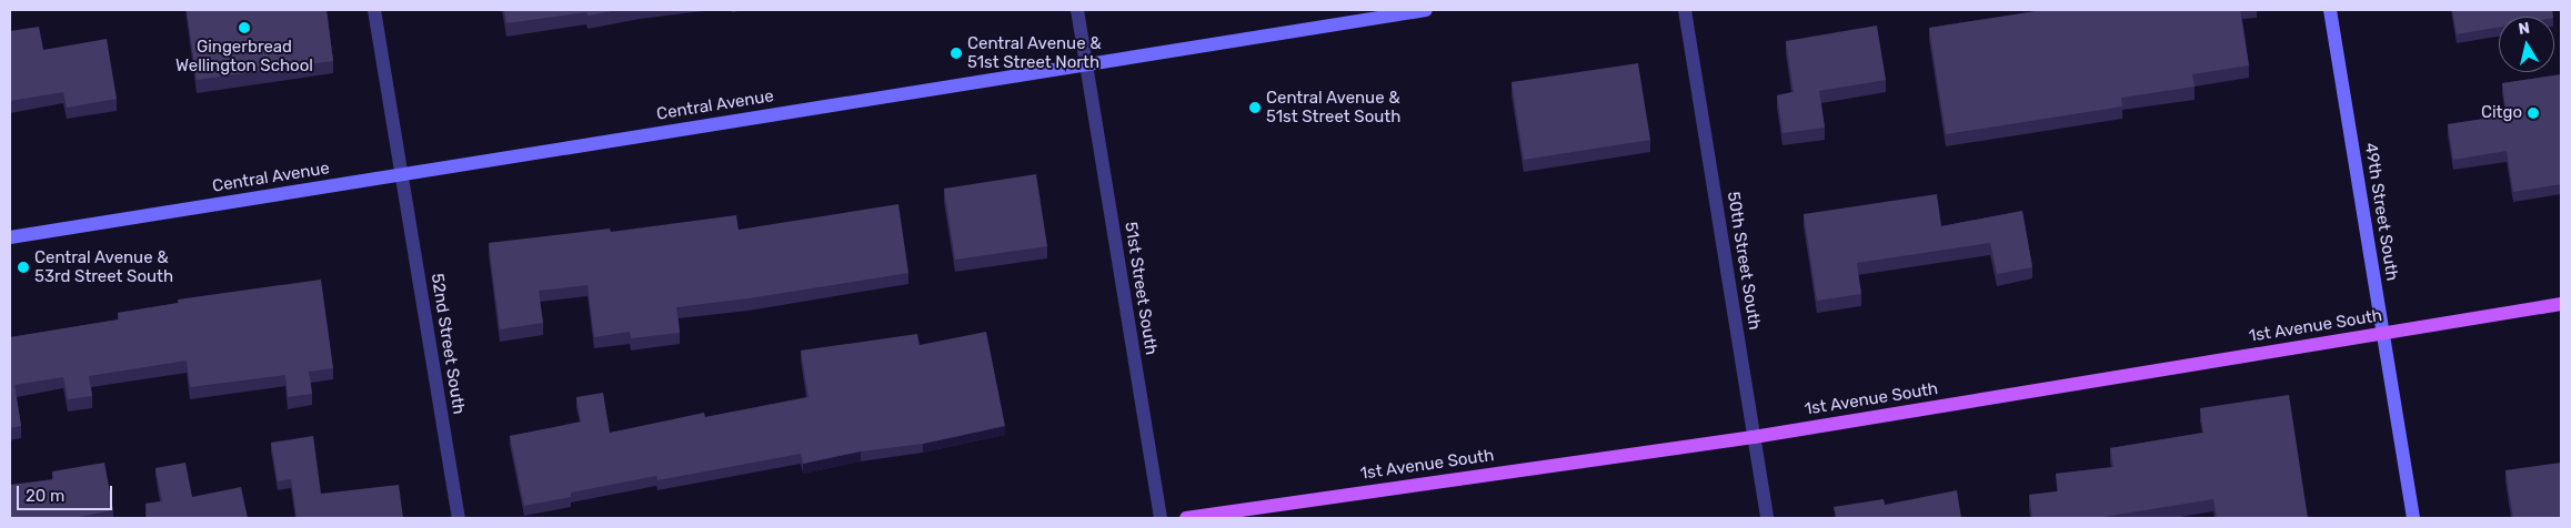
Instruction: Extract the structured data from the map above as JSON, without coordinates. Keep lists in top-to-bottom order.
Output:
{
  "streets": {
    "main road": ["Central Avenue", "49th Street South", "1st Avenue South"],
    "street": ["50th Street South", "51st Street South", "52nd Street South"]
  },
  "crossings": [
    ["Central Avenue", "51st Street South"],
    ["Central Avenue", "52nd Street South"],
    ["49th Street South", "1st Avenue South"],
    ["50th Street South", "1st Avenue South"]
  ],
  "places": [
    "Gingerbread Wellington School",
    "Central Avenue & 51st Street North",
    "Central Avenue & 51st Street South",
    "Citgo",
    "Central Avenue & 53rd Street South"
  ],
  "scale_bar": "20 m",
  "north": "top"
}
